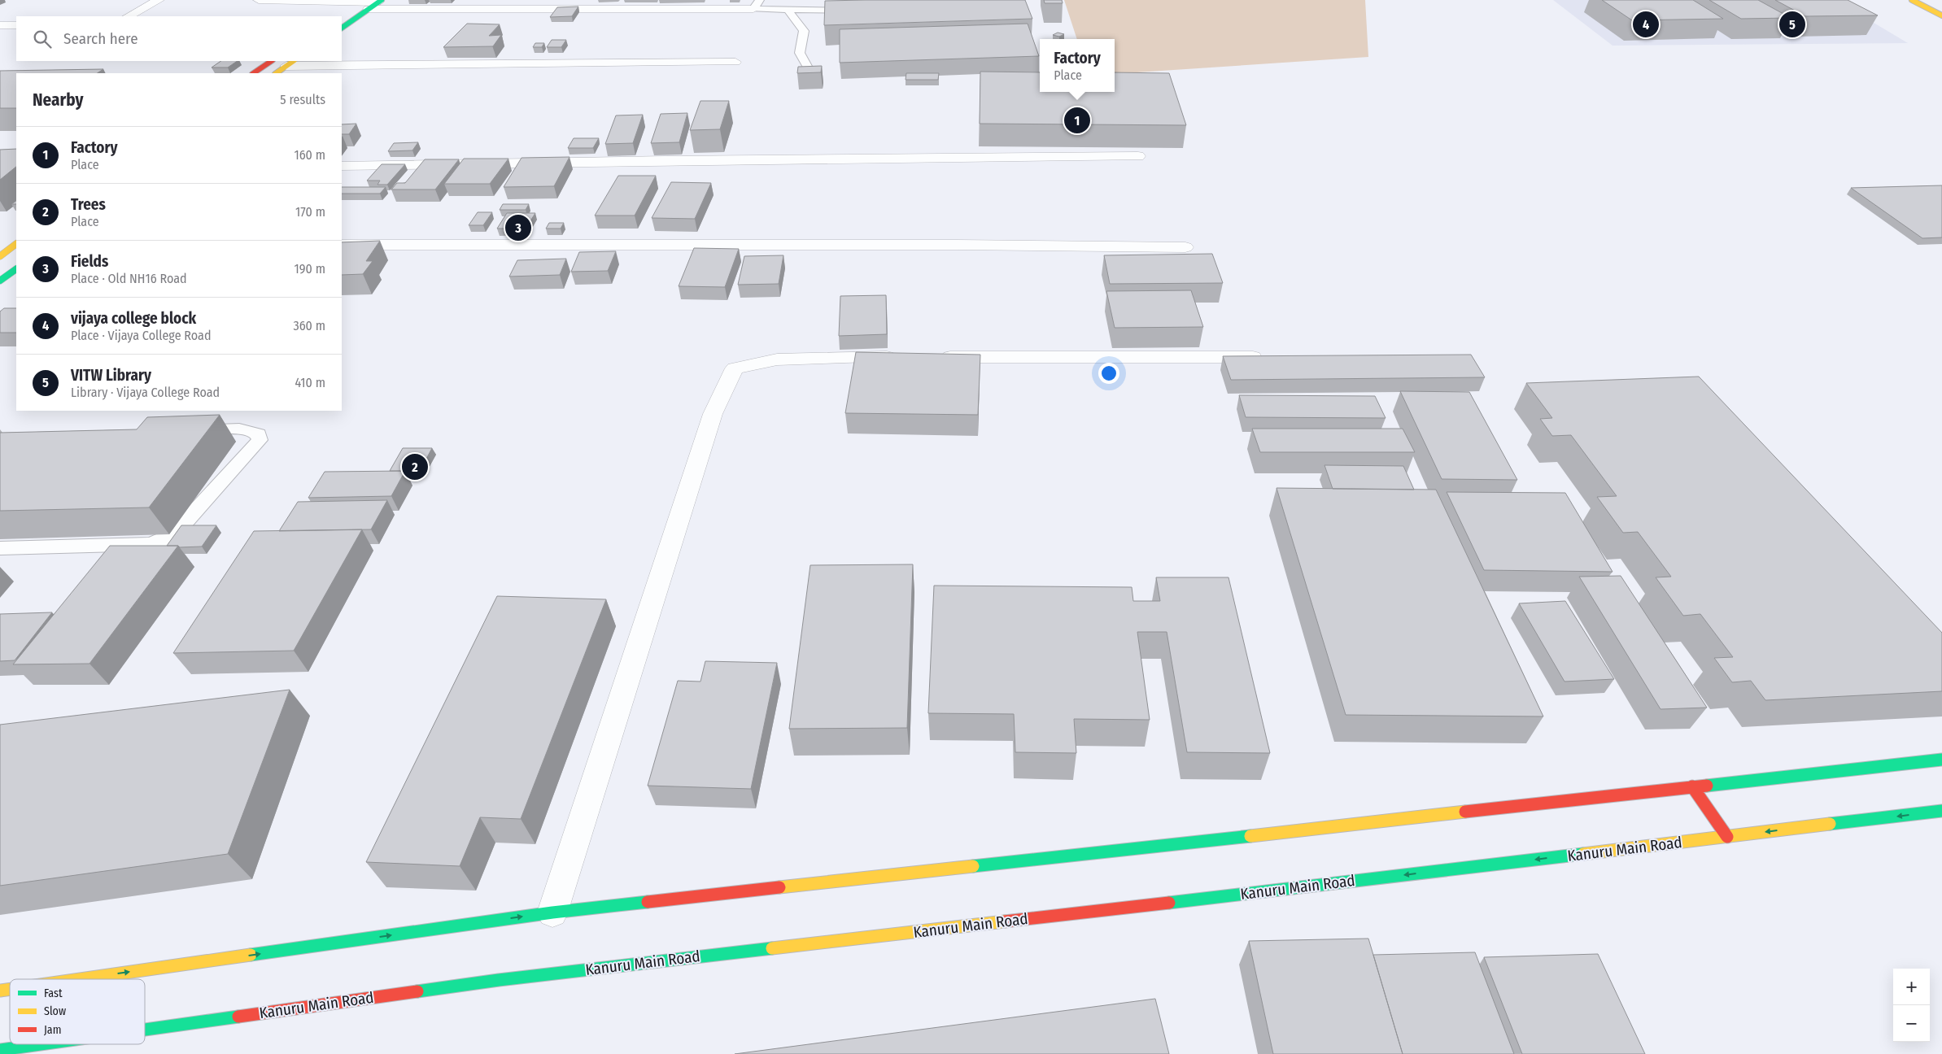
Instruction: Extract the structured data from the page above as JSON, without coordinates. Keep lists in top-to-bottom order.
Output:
{
  "streets": {
    "main road": ["Kanuru Main Road"]
  },
  "legend": ["Fast", "Slow", "Jam"],
  "page": {
    "pins": [
      "4",
      "5",
      "1",
      "3",
      "2"
    ],
    "search": "Search here",
    "popup": ["Factory", "Place"],
    "heading": ["Nearby", "5 results"],
    "list": [
      {
        "mark": "1",
        "name": "Factory",
        "note": "Place",
        "value": "160 m"
      },
      {
        "mark": "2",
        "name": "Trees",
        "note": "Place",
        "value": "170 m"
      },
      {
        "mark": "3",
        "name": "Fields",
        "note": "Place · Old NH16 Road",
        "value": "190 m"
      },
      {
        "mark": "4",
        "name": "vijaya college block",
        "note": "Place · Vijaya College Road",
        "value": "360 m"
      },
      {
        "mark": "5",
        "name": "VITW Library",
        "note": "Library · Vijaya College Road",
        "value": "410 m"
      }
    ],
    "map_buttons": ["+", "−"]
  }
}
